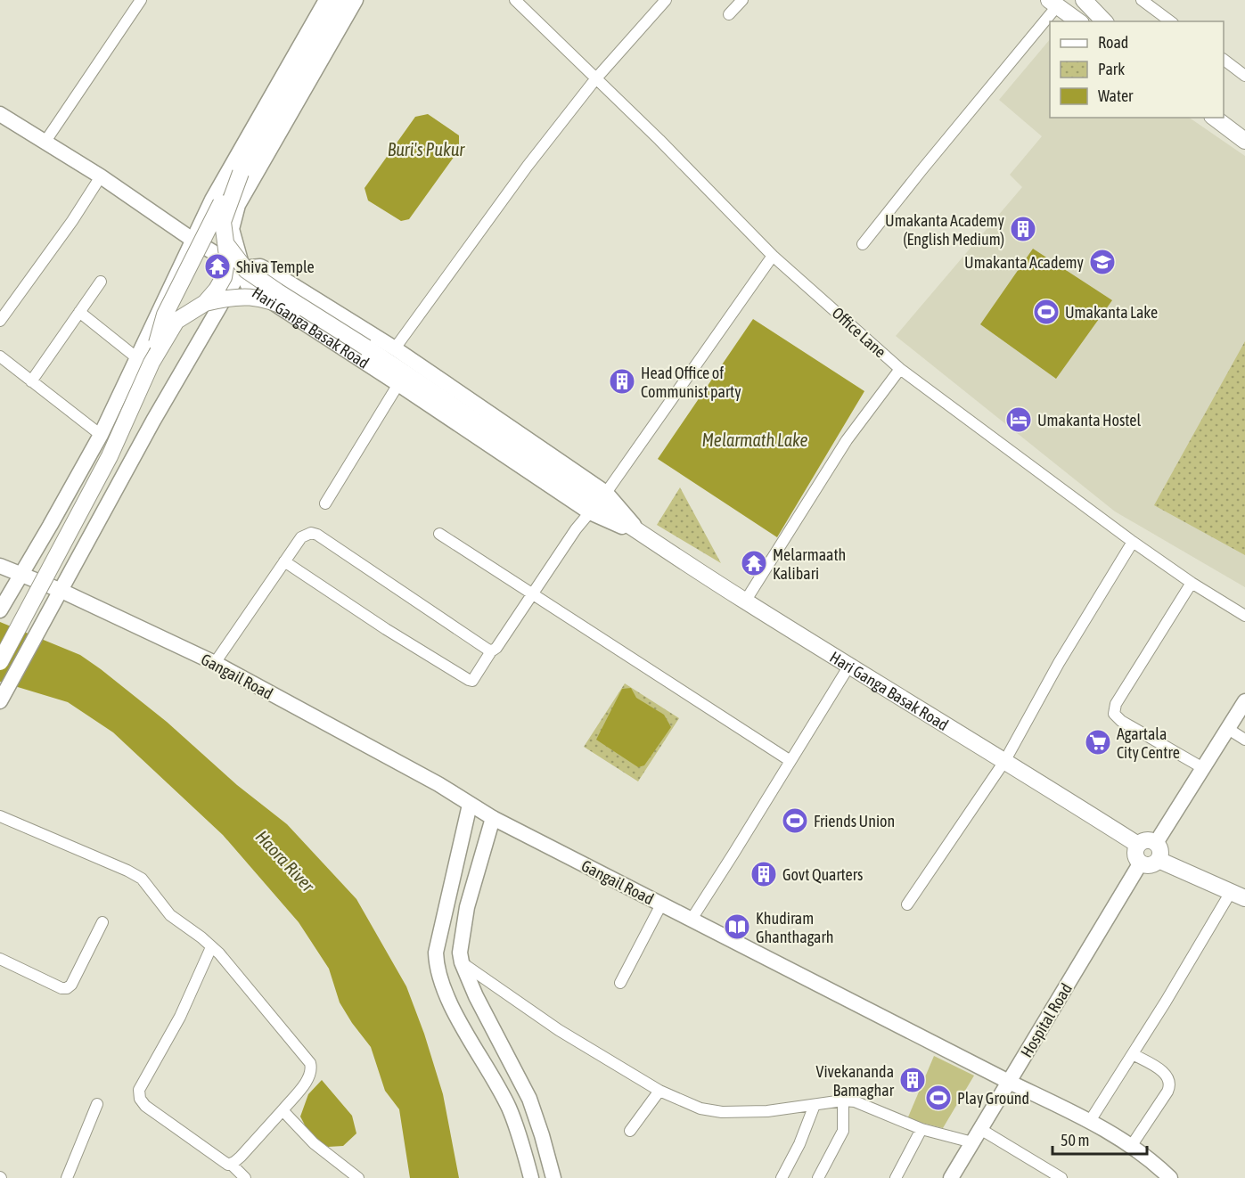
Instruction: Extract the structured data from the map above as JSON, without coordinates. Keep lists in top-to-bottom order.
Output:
{
  "streets": {
    "main road": ["Hari Ganga Basak Road"],
    "street": ["Office Lane", "Gangail Road", "Hospital Road"]
  },
  "crossings": [
    ["Hari Ganga Basak Road", "Hospital Road"],
    ["Gangail Road", "Hospital Road"]
  ],
  "water": ["Buri's Pukur", "Melarmath Lake", "Haora River"],
  "places": {
    "building": [
      "Umakanta Academy (English Medium)",
      "Head Office of Communist party",
      "Govt Quarters",
      "Vivekananda Bamaghar"
    ],
    "school or university": ["Umakanta Academy"],
    "temple": ["Shiva Temple", "Melarmaath Kalibari"],
    "sports": ["Umakanta Lake", "Friends Union", "Play Ground"],
    "hotel": ["Umakanta Hostel"],
    "supermarket": ["Agartala City Centre"],
    "library": ["Khudiram Ghanthagarh"]
  },
  "legend": ["Road", "Park", "Water"],
  "scale_bar": "50 m"
}
